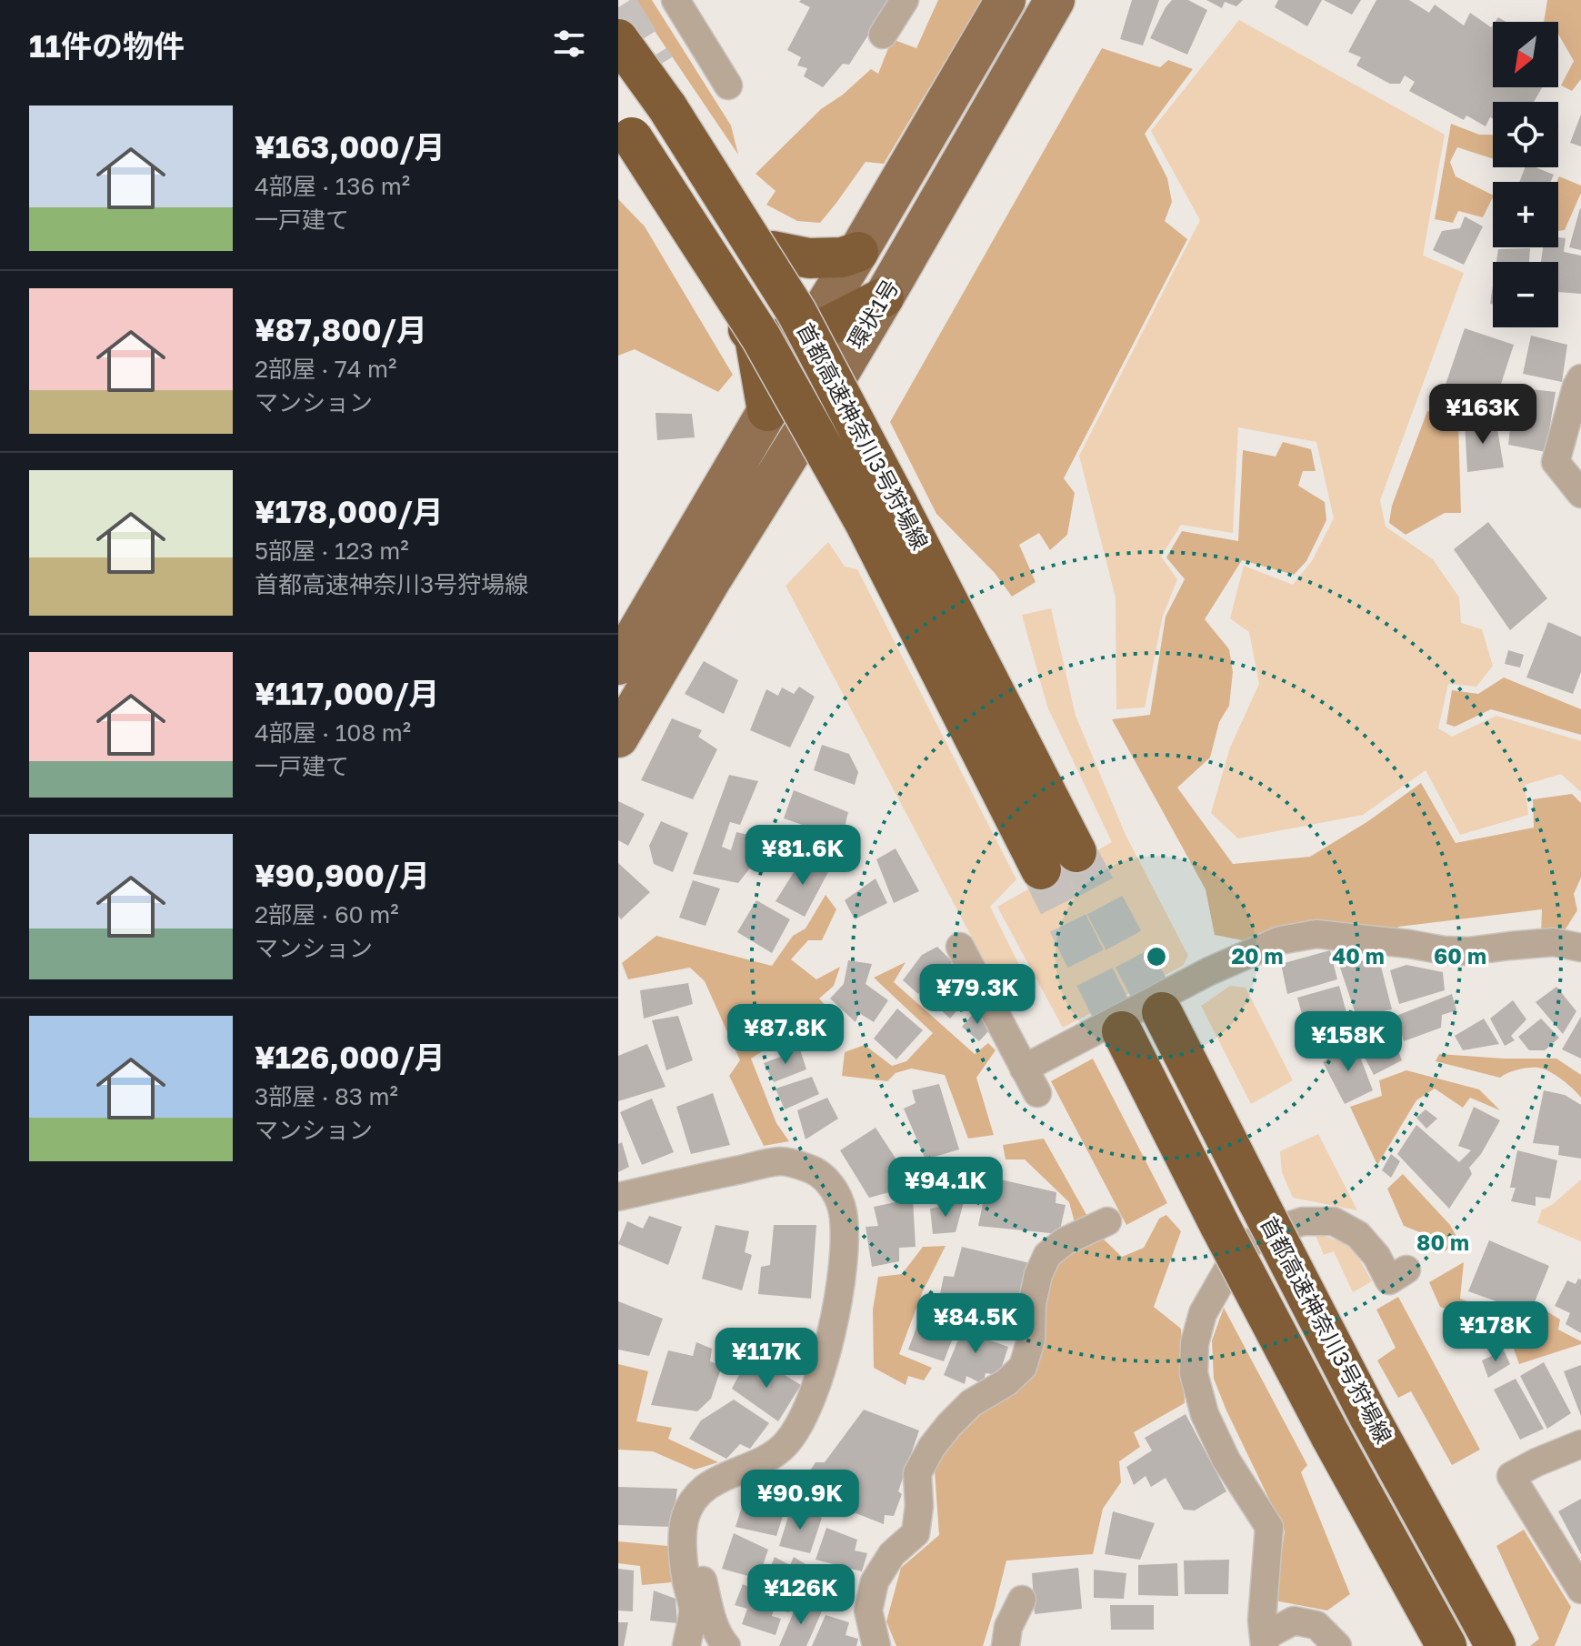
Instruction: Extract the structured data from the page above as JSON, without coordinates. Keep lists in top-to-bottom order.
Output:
{
  "streets": {
    "highway": ["首都高速神奈川3号狩場線"],
    "main road": ["環状1号"]
  },
  "north": "bottom left",
  "page": {
    "heading": "11件の物件",
    "map_buttons": ["+", "−"],
    "list": [
      {
        "name": "¥163,000/月",
        "note": "4部屋 · 136 m² · 一戸建て"
      },
      {
        "name": "¥87,800/月",
        "note": "2部屋 · 74 m² · マンション"
      },
      {
        "name": "¥178,000/月",
        "note": "5部屋 · 123 m² · 首都高速神奈川3号狩場線"
      },
      {
        "name": "¥117,000/月",
        "note": "4部屋 · 108 m² · 一戸建て"
      },
      {
        "name": "¥90,900/月",
        "note": "2部屋 · 60 m² · マンション"
      },
      {
        "name": "¥126,000/月",
        "note": "3部屋 · 83 m² · マンション"
      }
    ],
    "price": [
      "¥163K",
      "¥81.6K",
      "¥79.3K",
      "¥87.8K",
      "¥158K",
      "¥94.1K",
      "¥84.5K",
      "¥178K",
      "¥117K",
      "¥90.9K",
      "¥126K"
    ]
  },
  "rings": [
    "20 m",
    "40 m",
    "60 m",
    "80 m"
  ]
}
